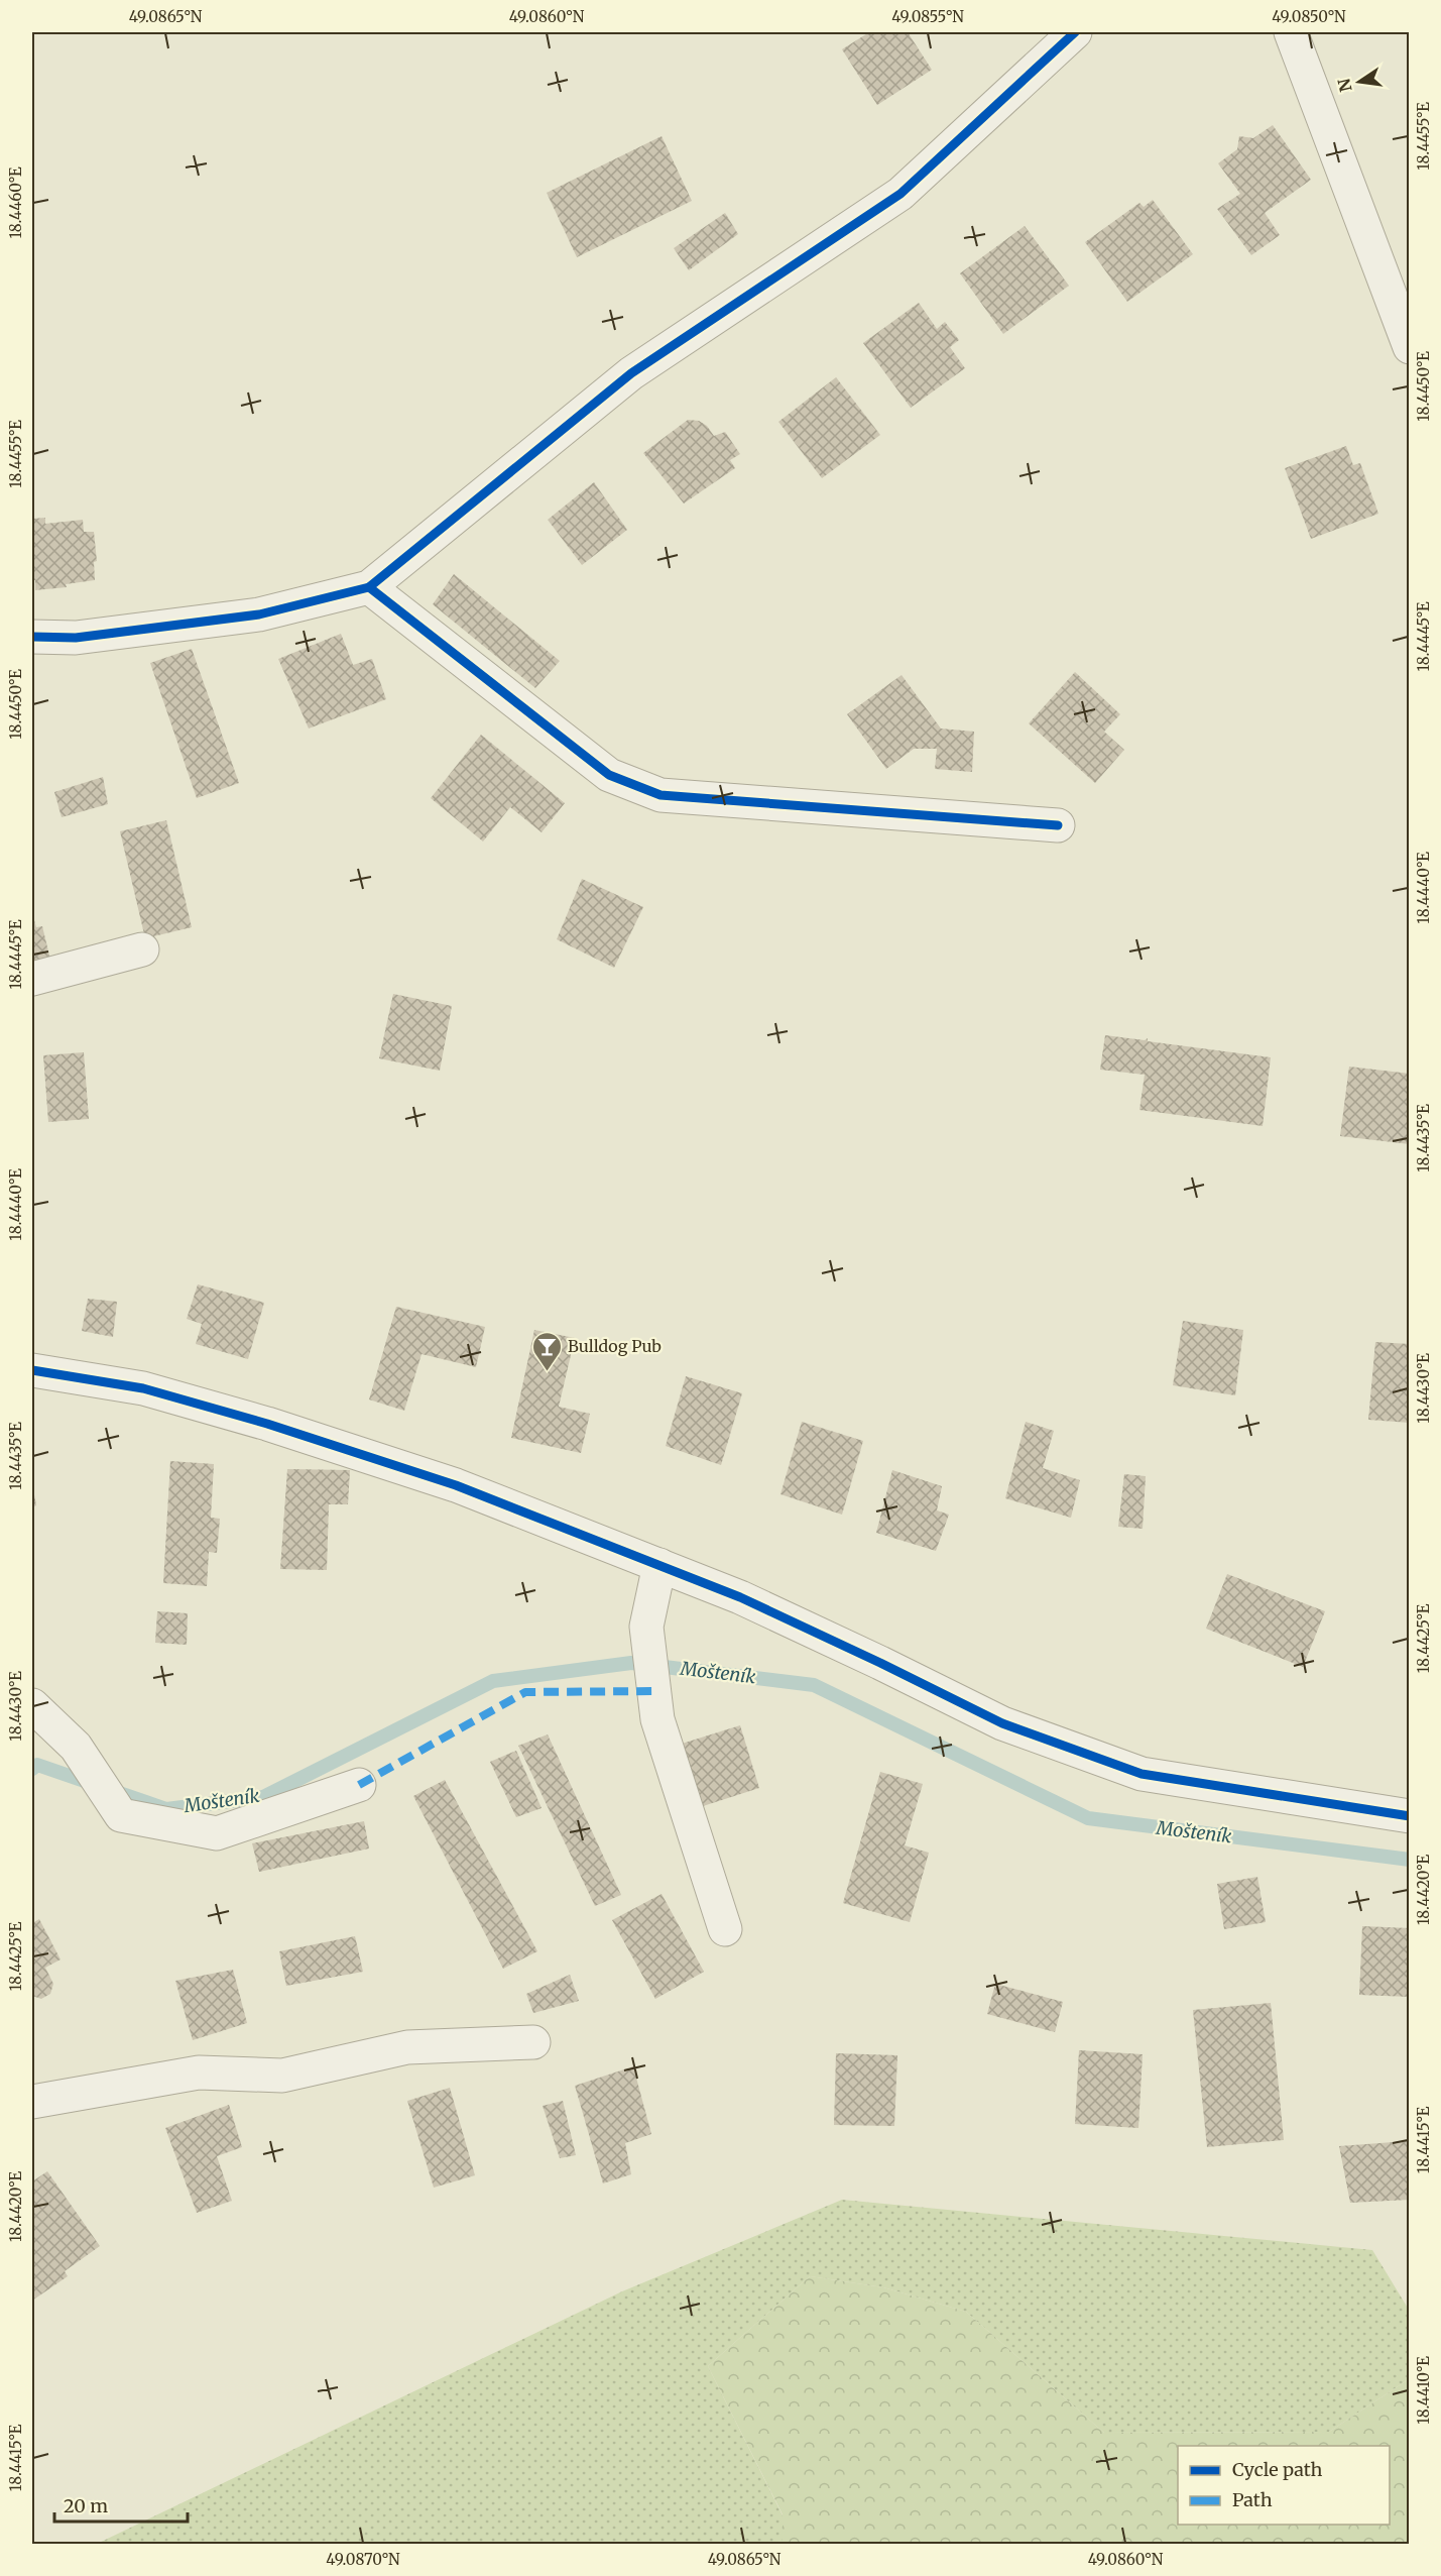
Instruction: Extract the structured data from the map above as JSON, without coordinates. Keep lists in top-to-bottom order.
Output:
{
  "water": ["Mošteník"],
  "places": {
    "bar": ["Bulldog Pub"]
  },
  "legend": ["Cycle path", "Path"],
  "scale_bar": "20 m",
  "north": "left",
  "coordinates": [
    "49.0865°N",
    "49.0860°N",
    "49.0855°N",
    "49.0850°N",
    "18.4455°E",
    "18.4460°E",
    "18.4450°E",
    "18.4445°E",
    "18.4440°E",
    "18.4435°E",
    "18.4430°E",
    "18.4425°E",
    "18.4420°E",
    "18.4415°E",
    "18.4410°E",
    "49.0870°N"
  ]
}
